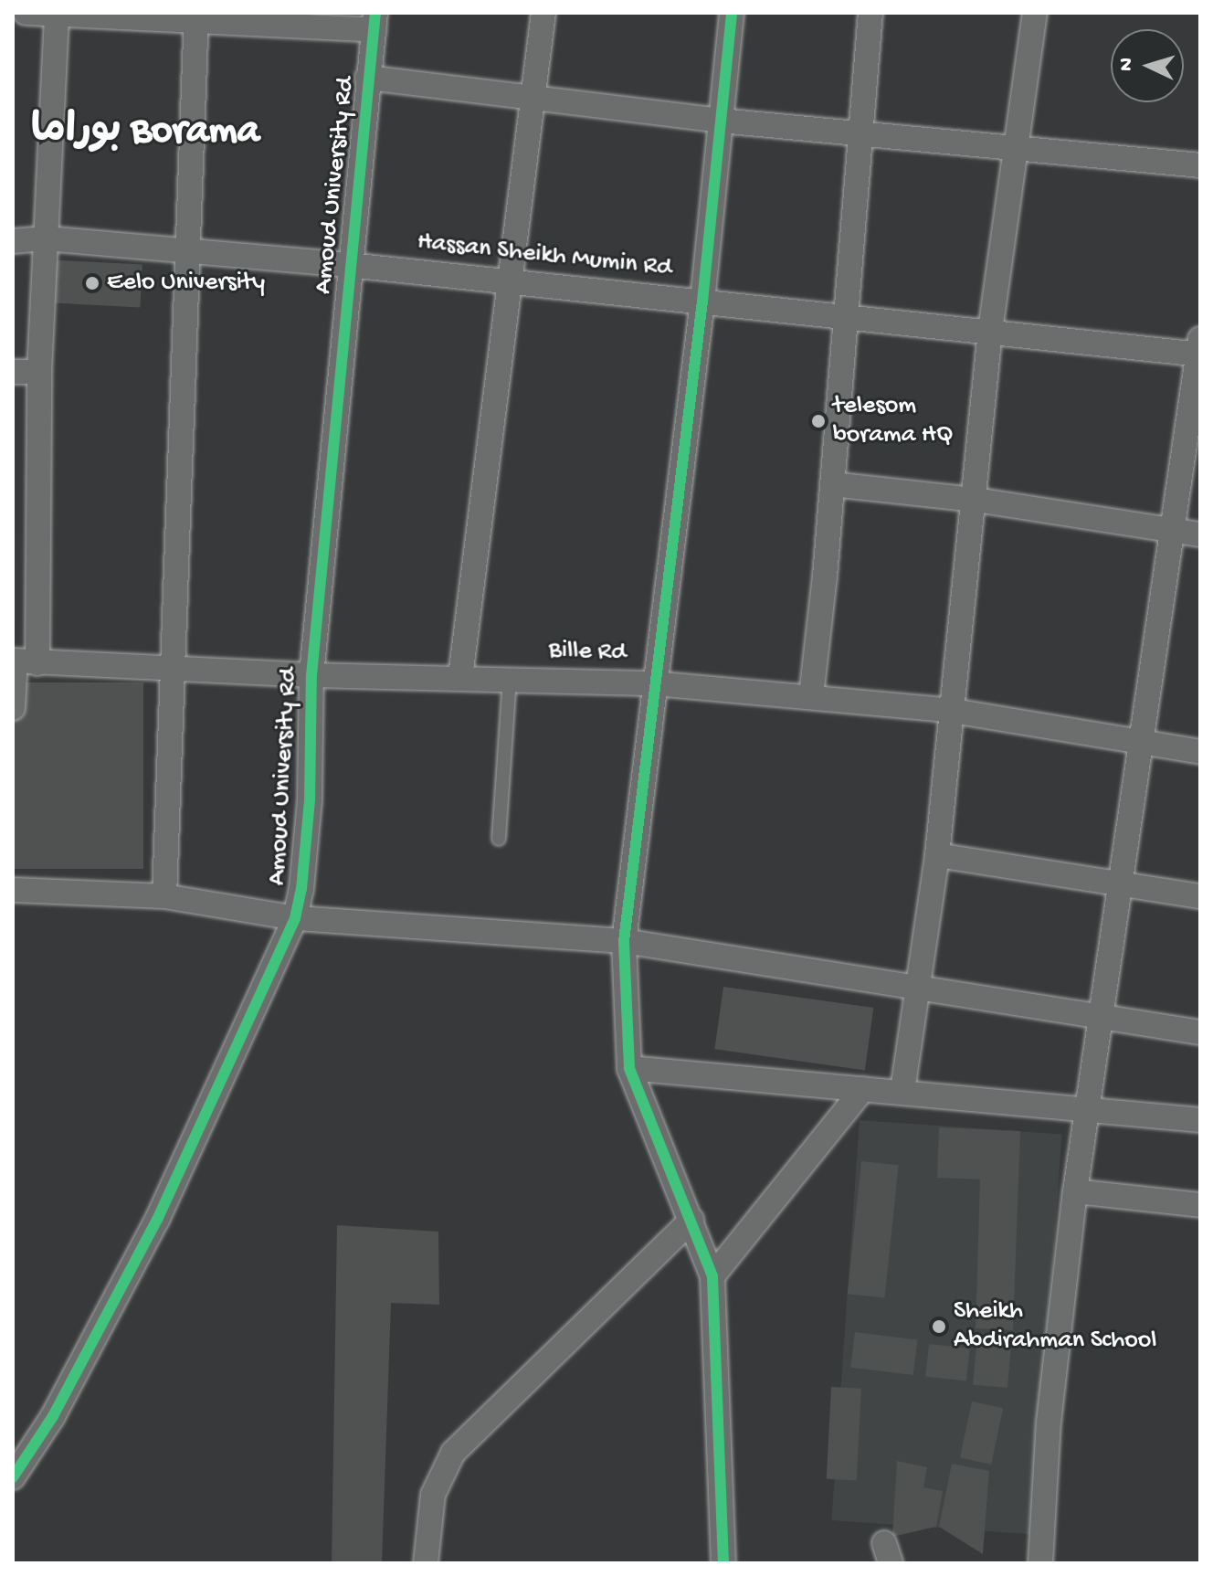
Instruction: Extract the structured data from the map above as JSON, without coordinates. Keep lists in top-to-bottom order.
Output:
{
  "streets": {
    "street": ["Amoud University Rd", "Hassan Sheikh Mumin Rd", "Bille Rd"]
  },
  "crossings": [
    ["Amoud University Rd", "Hassan Sheikh Mumin Rd"],
    ["Amoud University Rd", "Bille Rd"]
  ],
  "districts": ["بوراما Borama"],
  "places": ["Eelo University", "telesom borama HQ", "Sheikh Abdirahman School"],
  "north": "left"
}
